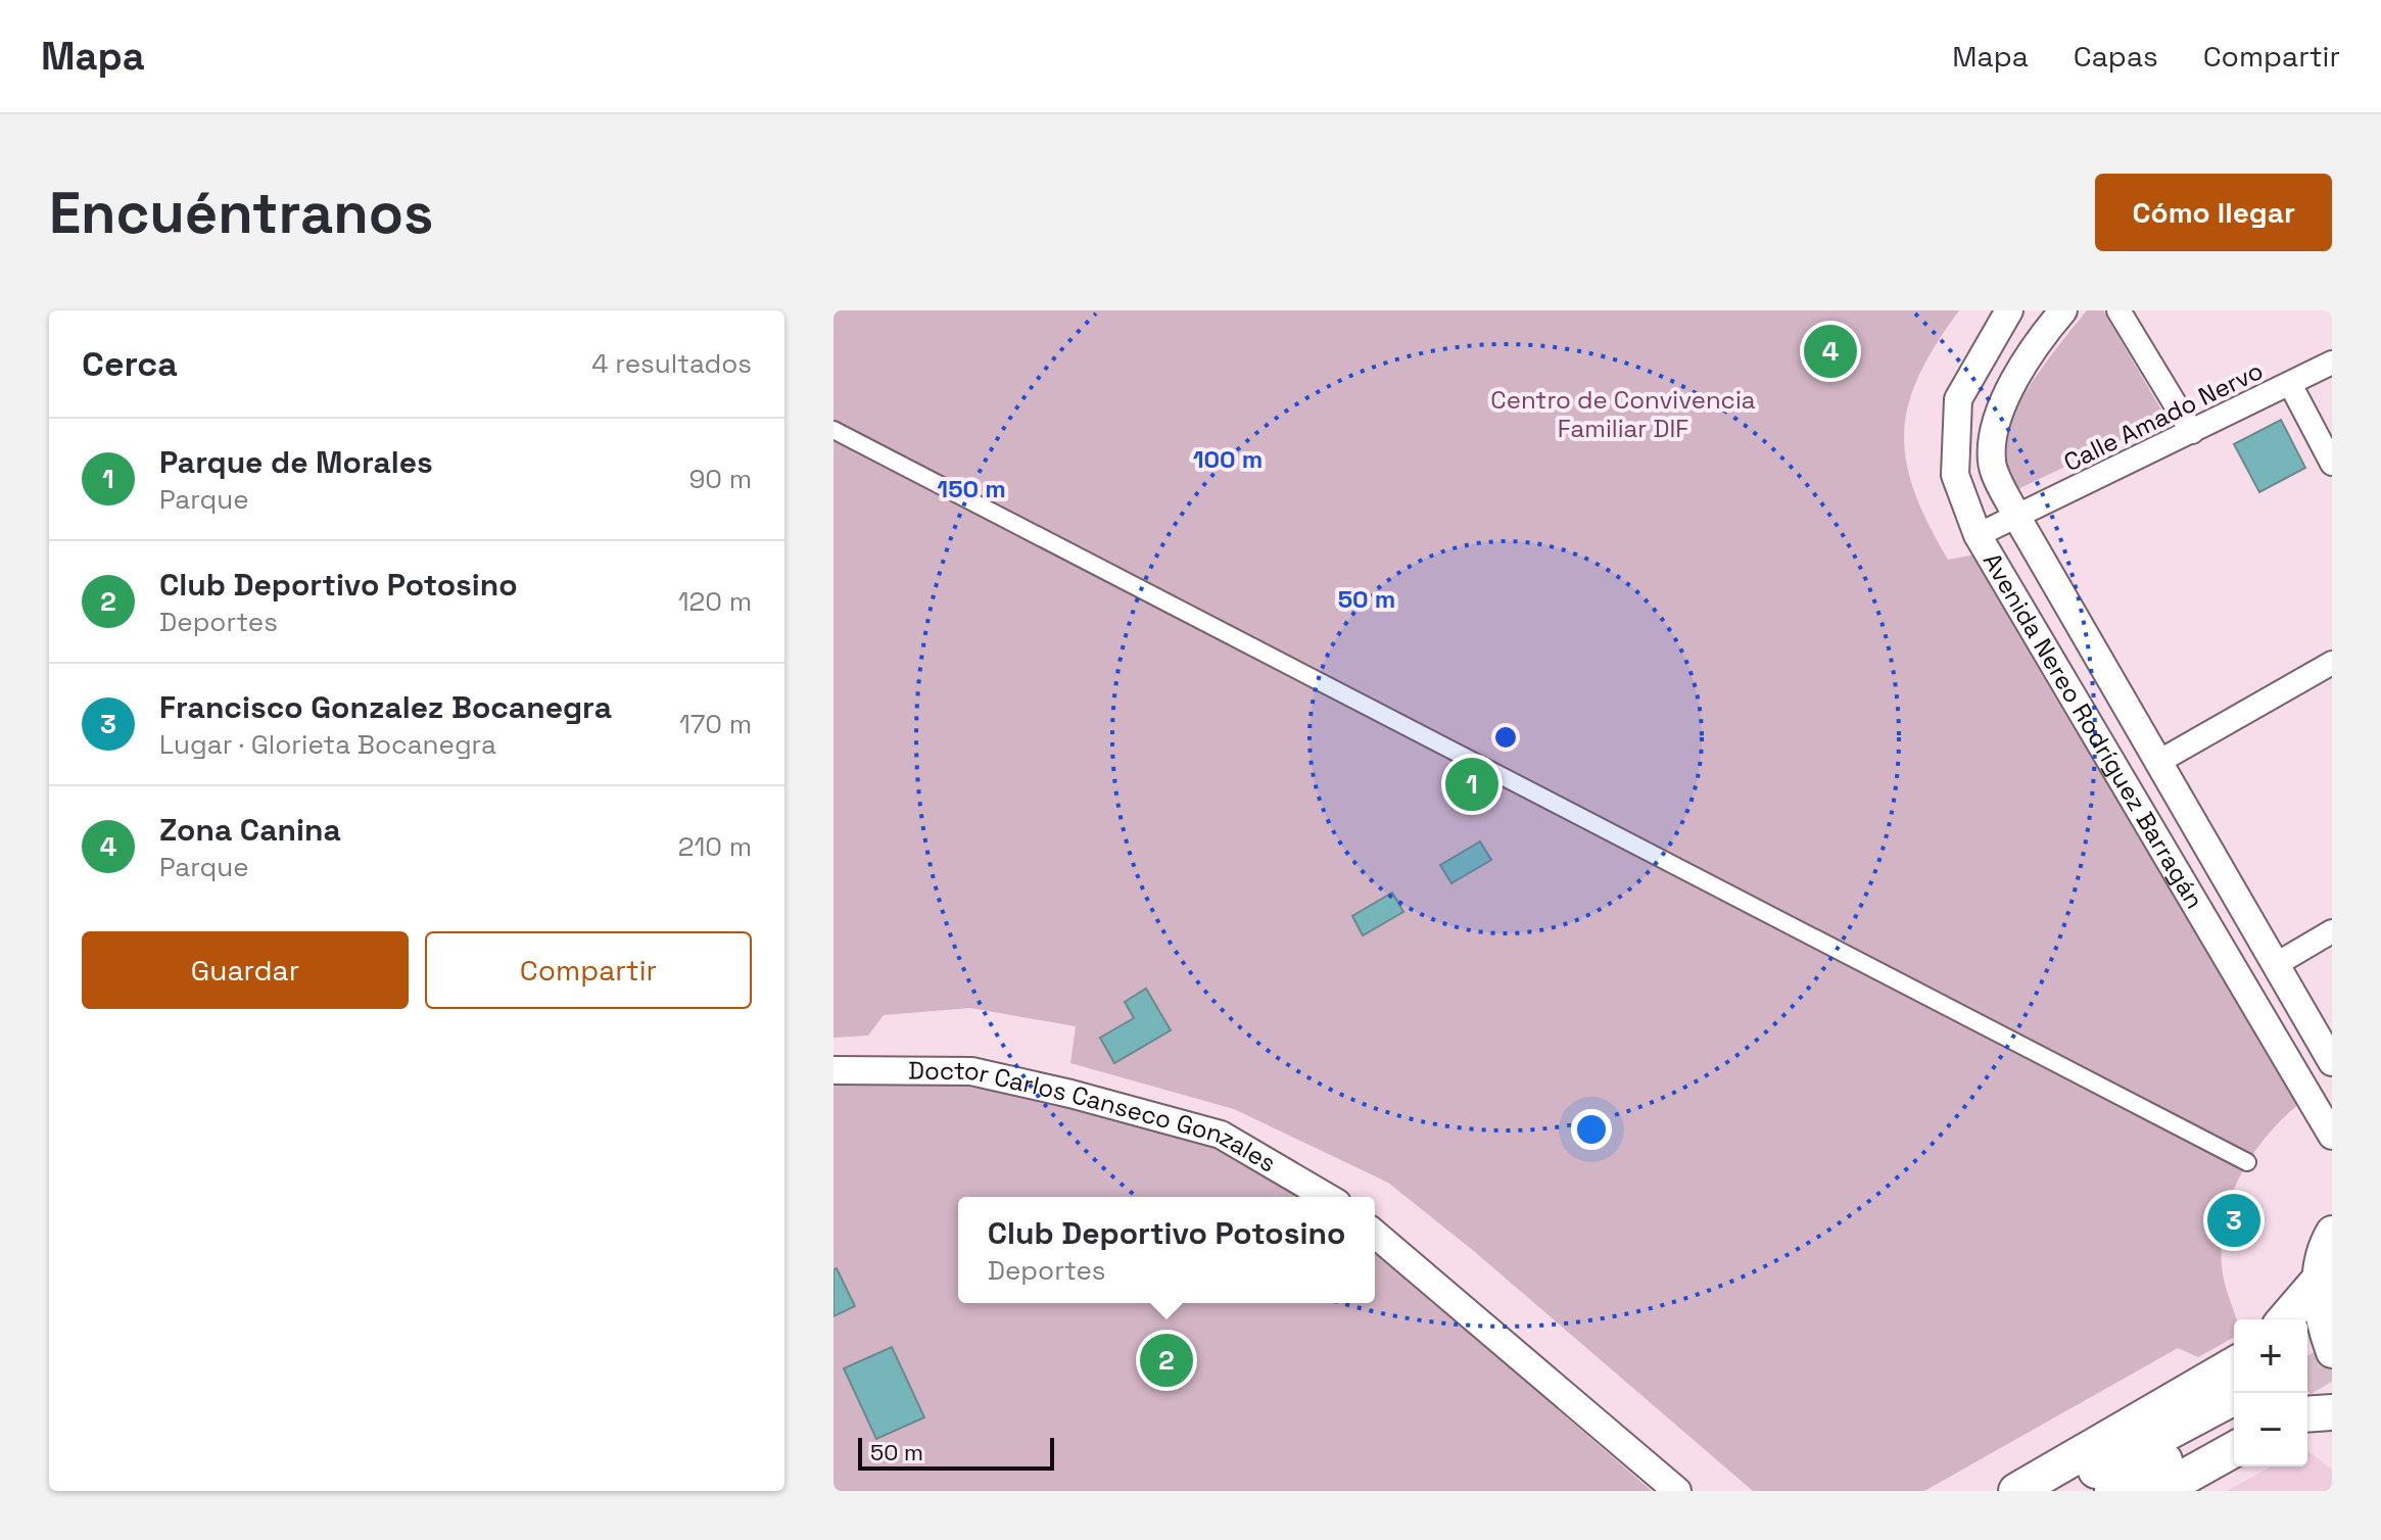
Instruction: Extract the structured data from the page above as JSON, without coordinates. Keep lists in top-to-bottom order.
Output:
{
  "streets": {
    "street": ["Calle Amado Nervo", "Avenida Nereo Rodríguez Barragán", "Doctor Carlos Canseco Gonzales"]
  },
  "crossings": [
    ["Calle Amado Nervo", "Avenida Nereo Rodríguez Barragán"]
  ],
  "parks": ["Centro de Convivencia Familiar DIF"],
  "scale_bar": "50 m",
  "page": {
    "header": "Mapa",
    "nav": ["Mapa", "Capas", "Compartir"],
    "buttons": [
      "Cómo llegar",
      ["Guardar", "Compartir"]
    ],
    "title": "Encuéntranos",
    "heading": ["Cerca", "4 resultados"],
    "pins": [
      "4",
      "1",
      "3",
      "2"
    ],
    "list": [
      {
        "mark": "1",
        "name": "Parque de Morales",
        "note": "Parque",
        "value": "90 m"
      },
      {
        "mark": "2",
        "name": "Club Deportivo Potosino",
        "note": "Deportes",
        "value": "120 m"
      },
      {
        "mark": "3",
        "name": "Francisco Gonzalez Bocanegra",
        "note": "Lugar · Glorieta Bocanegra",
        "value": "170 m"
      },
      {
        "mark": "4",
        "name": "Zona Canina",
        "note": "Parque",
        "value": "210 m"
      }
    ],
    "popup": ["Club Deportivo Potosino", "Deportes"],
    "map_buttons": ["+", "−"],
    "scale": "50 m"
  },
  "rings": ["100 m", "150 m", "50 m"]
}
